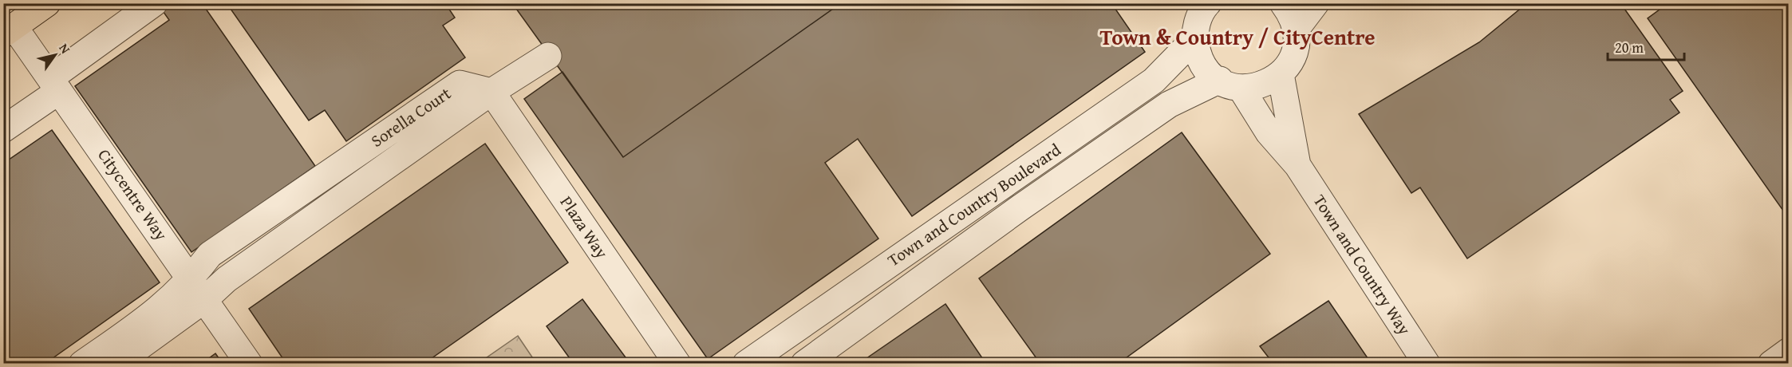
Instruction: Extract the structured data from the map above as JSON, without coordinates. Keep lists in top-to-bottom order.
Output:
{
  "streets": {
    "street": [
      "Sorella Court",
      "Citycentre Way",
      "Town and Country Boulevard",
      "Plaza Way",
      "Town and Country Way"
    ]
  },
  "crossings": [
    ["Sorella Court", "Citycentre Way"],
    ["Sorella Court", "Plaza Way"],
    ["Town and Country Boulevard", "Town and Country Way"]
  ],
  "districts": ["Town & Country / CityCentre"],
  "scale_bar": "20 m",
  "north": "top right"
}
